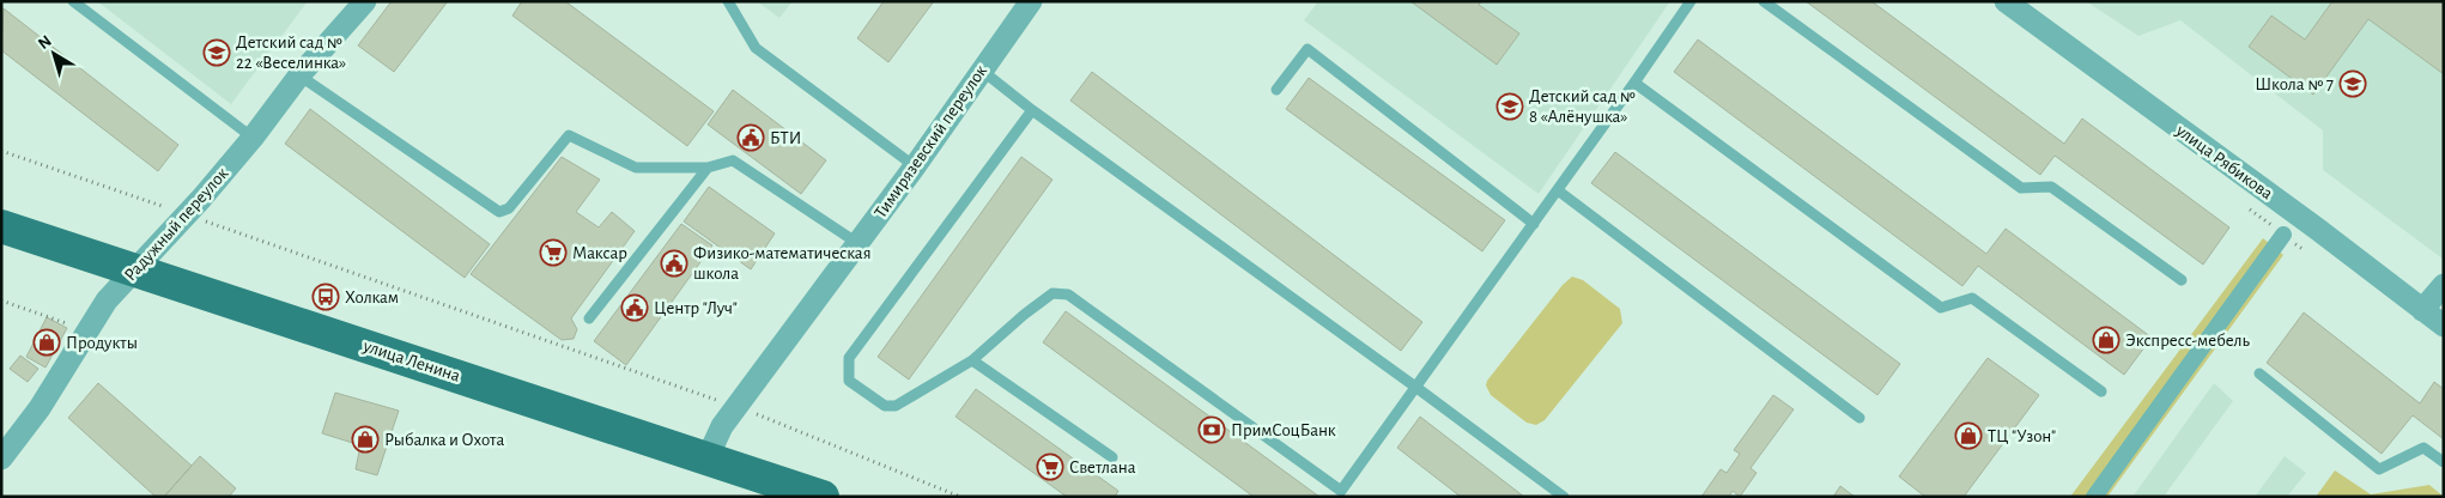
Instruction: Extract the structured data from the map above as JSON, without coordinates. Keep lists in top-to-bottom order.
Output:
{
  "streets": {
    "main road": ["улица Ленина"],
    "street": ["Тимирязевский переулок", "улица Рябикова", "Радужный переулок"]
  },
  "crossings": [
    ["Тимирязевский переулок", "улица Ленина"],
    ["Радужный переулок", "улица Ленина"]
  ],
  "places": {
    "school or university": ["Детский сад № 22 «Веселинка»", "Школа № 7", "Детский сад № 8 «Алёнушка»"],
    "public building": ["БТИ", "Физико-математическая школа", "Центр \"Луч\""],
    "supermarket": ["Максар", "Светлана"],
    "bus stop": ["Холкам"],
    "shop": [
      "Экспресс-мебель",
      "Продукты",
      "ТЦ \"Узон\"",
      "Рыбалка и Охота"
    ],
    "bank": ["ПримСоцБанк"]
  },
  "north": "top left"
}
